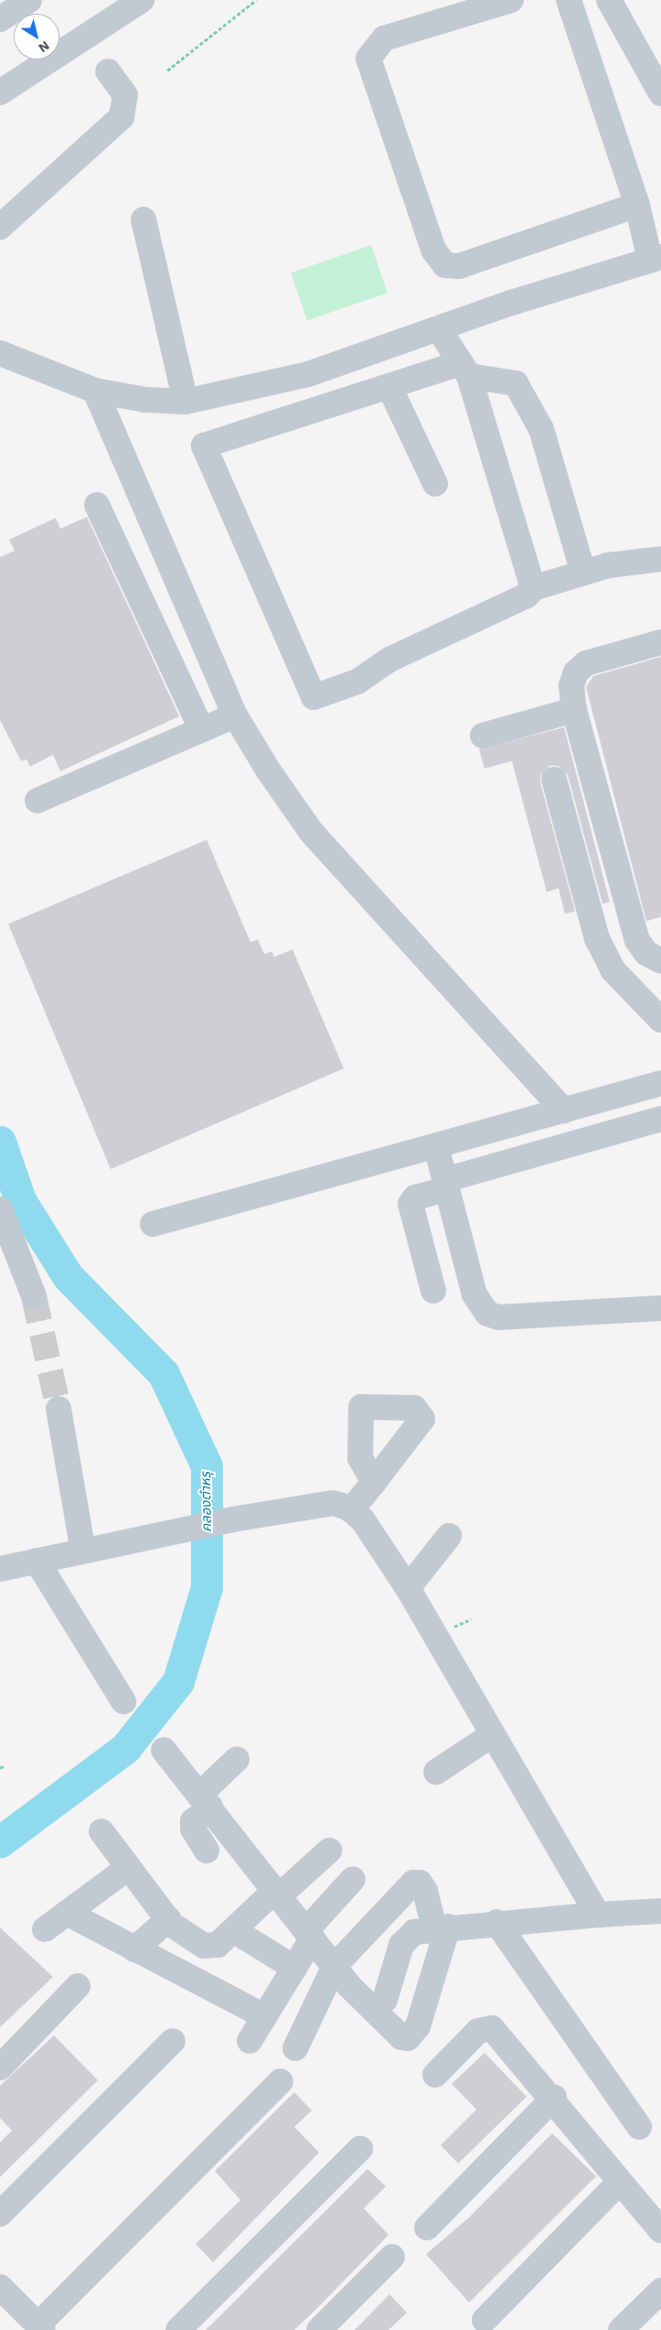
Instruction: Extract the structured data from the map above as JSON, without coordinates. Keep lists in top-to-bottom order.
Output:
{
  "water": ["คลองตำหรุ"],
  "north": "bottom right"
}
